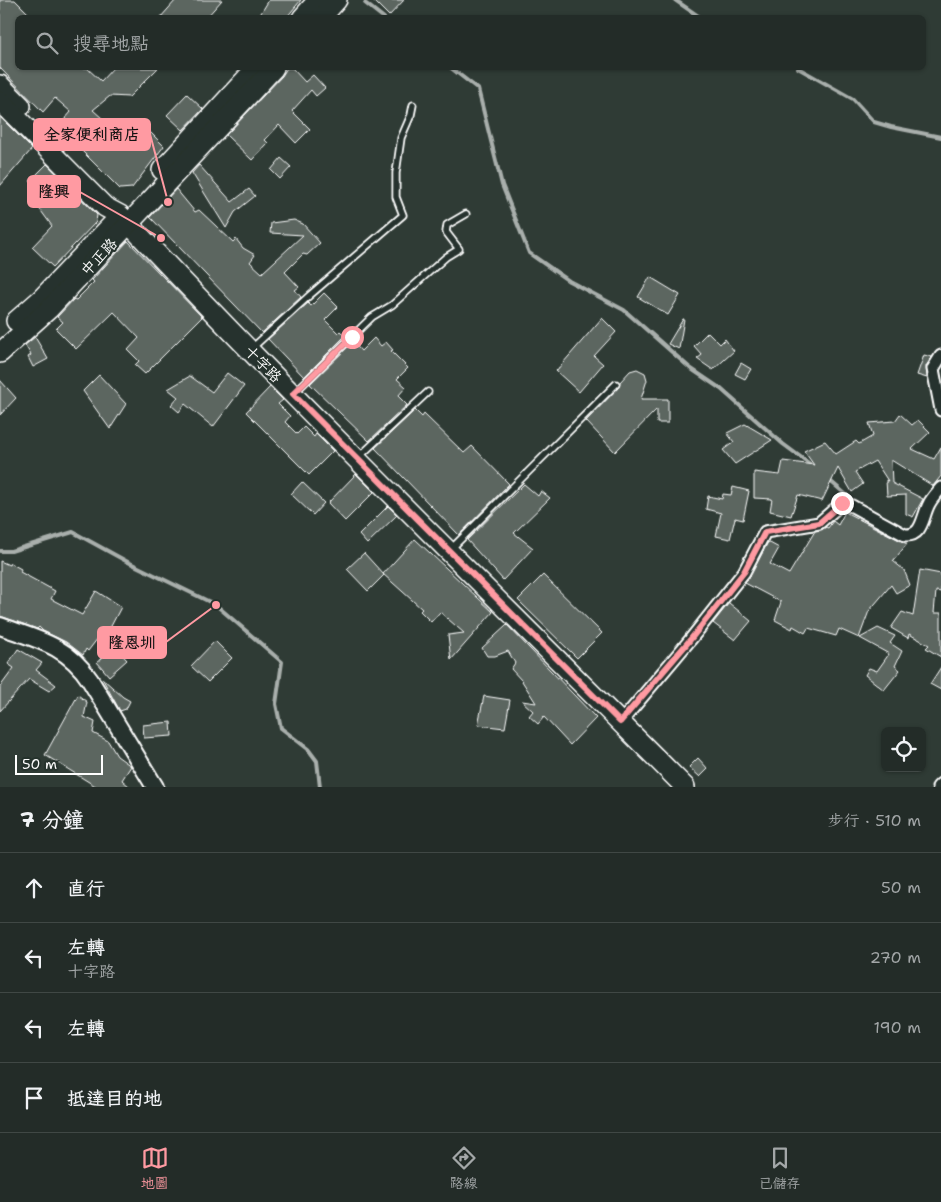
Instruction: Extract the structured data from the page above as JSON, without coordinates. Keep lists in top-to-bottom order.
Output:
{
  "streets": {
    "main road": ["中正路", "十字路"]
  },
  "crossings": [
    ["中正路", "十字路"]
  ],
  "places": ["全家便利商店", "隆興", "隆恩圳"],
  "scale_bar": "50 m",
  "page": {
    "search": "搜尋地點",
    "scale": "50 m",
    "heading": ["7 分鐘", "步行 · 510 m"],
    "list": [
      ["直行", "50 m"],
      ["左轉", "十字路", "270 m"],
      ["左轉", "190 m"],
      "抵達目的地"
    ],
    "nav": ["地圖", "路線", "已儲存"]
  }
}
